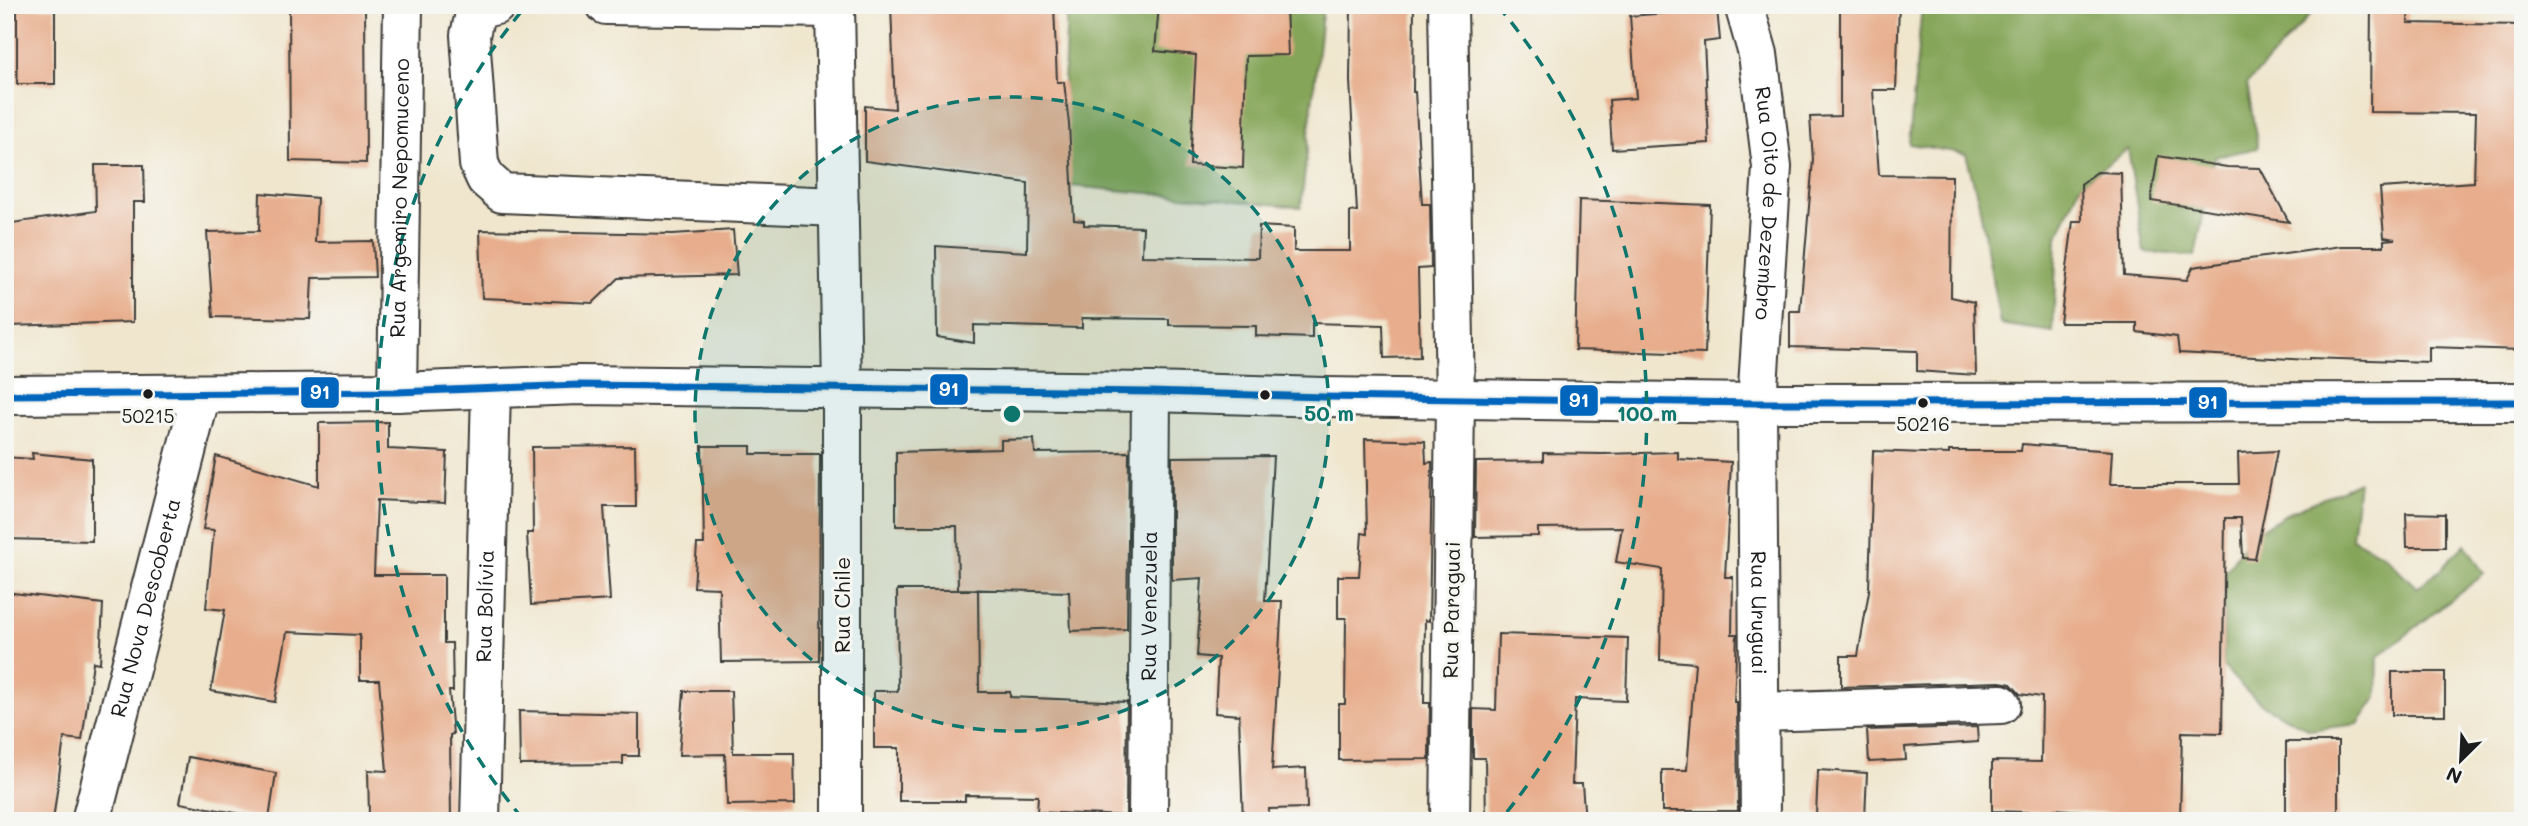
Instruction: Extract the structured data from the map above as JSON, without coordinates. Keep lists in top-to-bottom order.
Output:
{
  "streets": {
    "street": [
      "Rua Argemiro Nepomuceno",
      "Rua Oito de Dezembro",
      "Rua Bolívia",
      "Rua Chile",
      "Rua Venezuela",
      "Rua Nova Descoberta",
      "Rua Paraguai",
      "Rua Uruguai"
    ]
  },
  "crossings": [
    ["Rua Oito de Dezembro", "Rua Uruguai"]
  ],
  "places": ["50215", "50216"],
  "lines": ["transit line 91"],
  "north": "bottom left",
  "rings": ["50 m", "100 m"]
}
